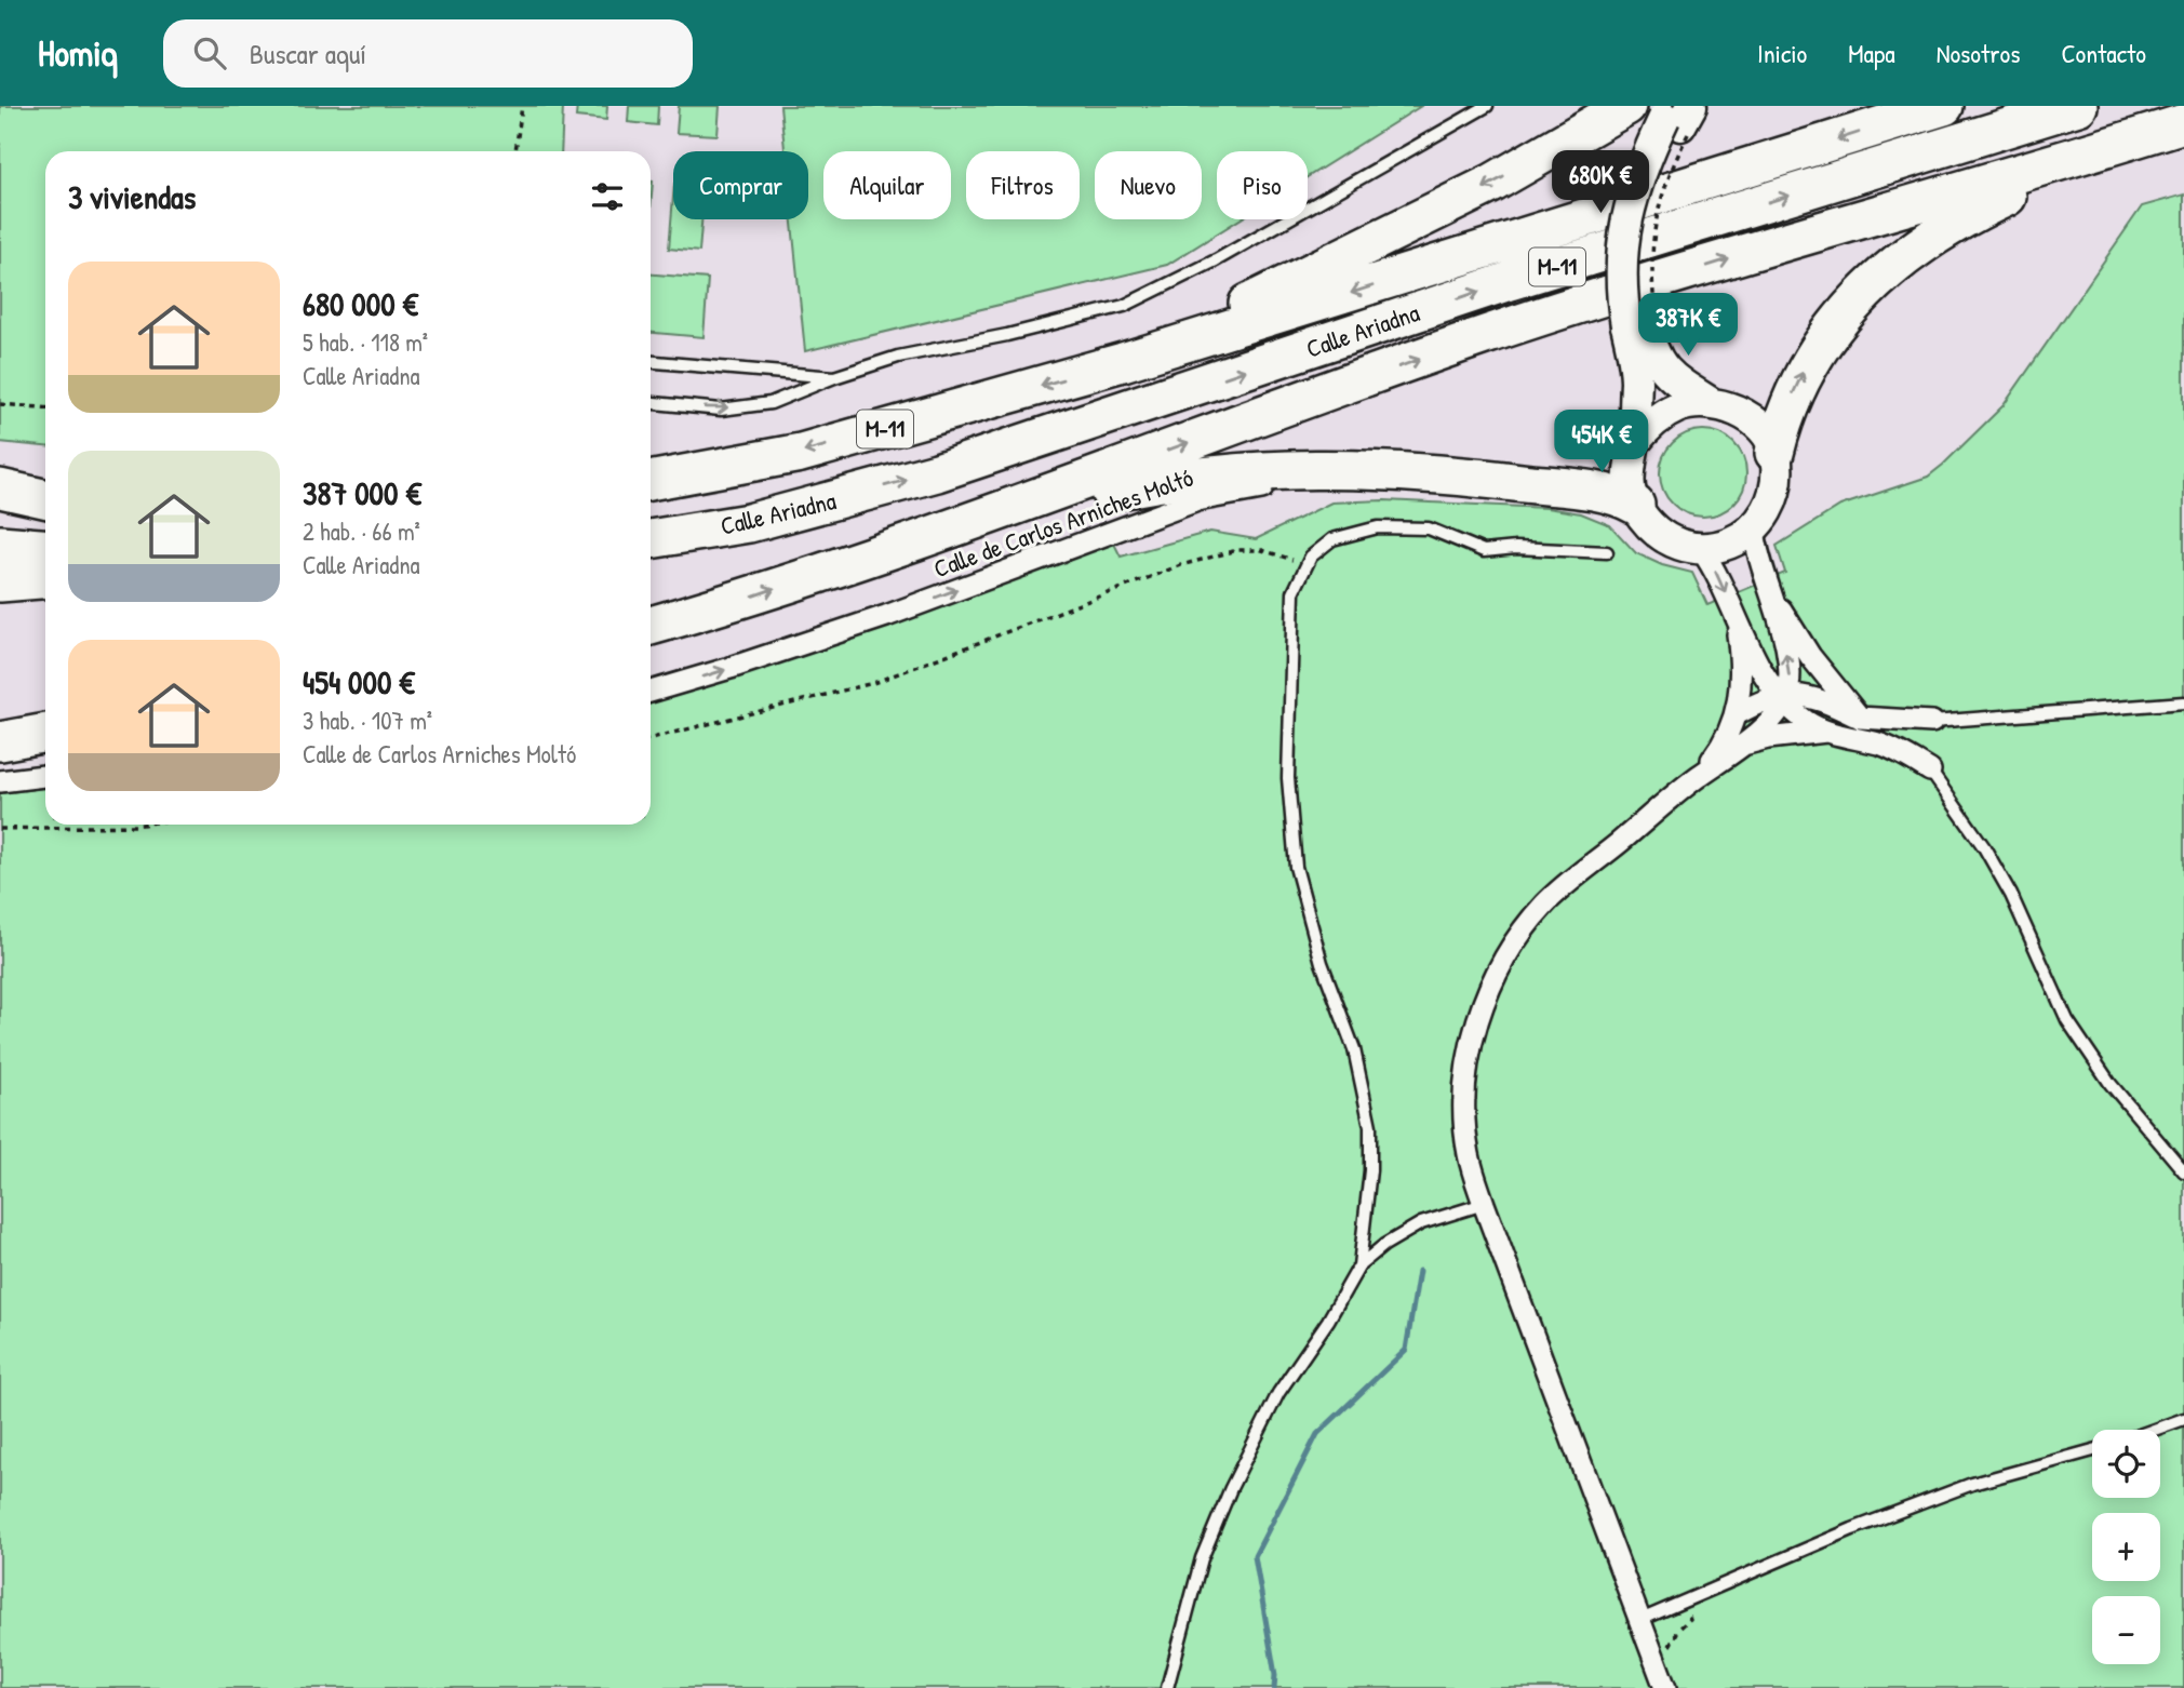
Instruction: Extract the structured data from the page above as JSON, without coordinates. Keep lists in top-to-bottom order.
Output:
{
  "streets": {
    "highway": ["M-11", "Calle Ariadna"],
    "street": ["Calle de Carlos Arniches Moltó"]
  },
  "one_way": ["Calle de Carlos Arniches Moltó"],
  "page": {
    "header": "Homiq",
    "search": "Buscar aquí",
    "nav": [
      "Inicio",
      "Mapa",
      "Nosotros",
      "Contacto"
    ],
    "price": ["680K €", "387K €", "454K €"],
    "chip": [
      "Comprar",
      "Alquilar",
      "Filtros",
      "Nuevo",
      "Piso"
    ],
    "heading": "3 viviendas",
    "list": [
      {
        "name": "680 000 €",
        "note": "5 hab. · 118 m² · Calle Ariadna"
      },
      {
        "name": "387 000 €",
        "note": "2 hab. · 66 m² · Calle Ariadna"
      },
      {
        "name": "454 000 €",
        "note": "3 hab. · 107 m² · Calle de Carlos Arniches Moltó"
      }
    ],
    "map_buttons": ["+", "−"]
  }
}
